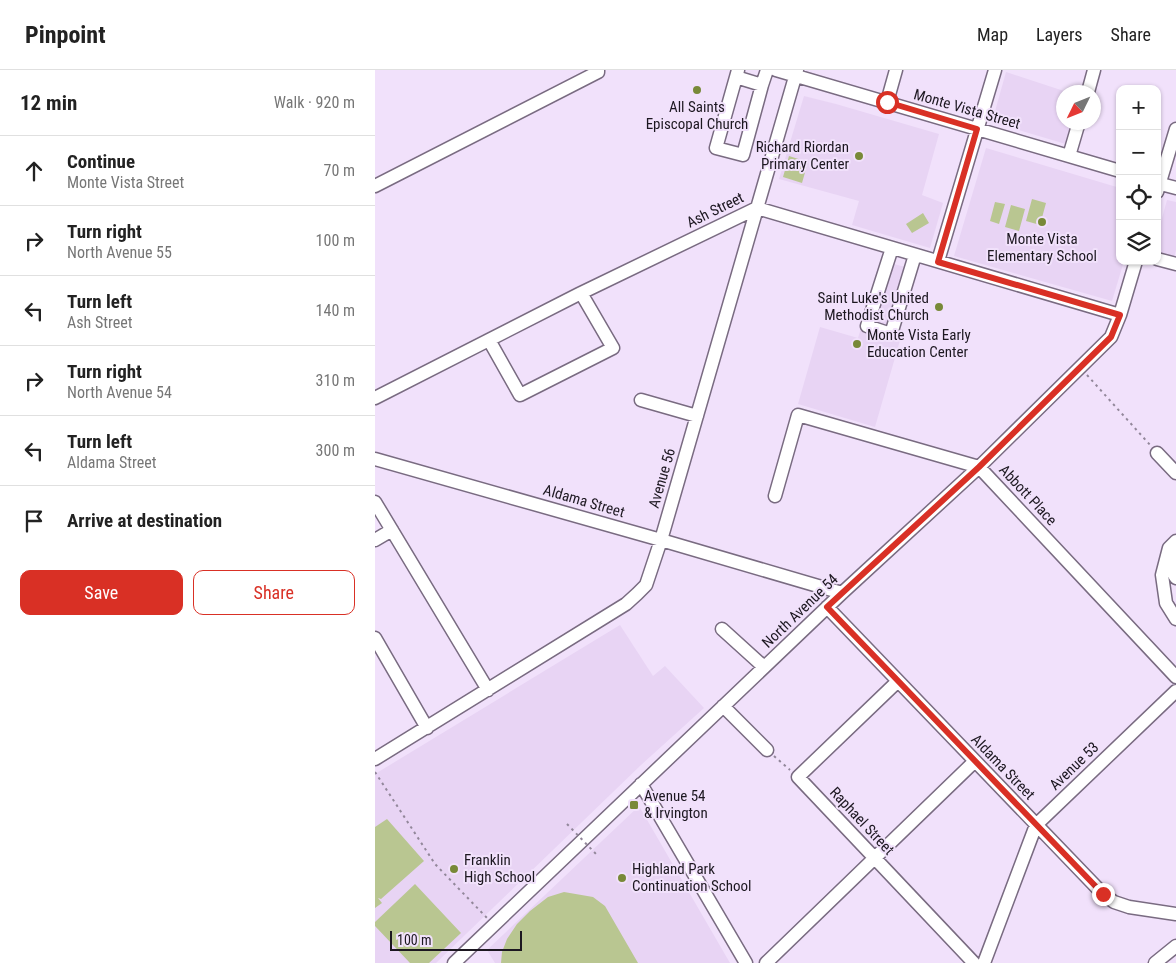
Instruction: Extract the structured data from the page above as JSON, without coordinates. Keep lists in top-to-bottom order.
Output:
{
  "streets": {
    "street": [
      "Monte Vista Street",
      "Ash Street",
      "Avenue 56",
      "Abbott Place",
      "Aldama Street",
      "North Avenue 54",
      "Avenue 53",
      "Raphael Street"
    ]
  },
  "crossings": [
    ["Monte Vista Street", "Avenue 56"],
    ["Ash Street", "Avenue 56"],
    ["Ash Street", "North Avenue 54"],
    ["Avenue 56", "Aldama Street"],
    ["Abbott Place", "North Avenue 54"],
    ["Aldama Street", "North Avenue 54"],
    ["Aldama Street", "Avenue 53"]
  ],
  "places": {
    "other": [
      "All Saints Episcopal Church",
      "Richard Riordan Primary Center",
      "Monte Vista Elementary School",
      "Saint Luke's United Methodist Church",
      "Monte Vista Early Education Center",
      "Franklin High School",
      "Highland Park Continuation School"
    ],
    "transit": ["Avenue 54 & Irvington"]
  },
  "scale_bar": "100 m",
  "north": "bottom left",
  "page": {
    "header": "Pinpoint",
    "nav": ["Map", "Layers", "Share"],
    "heading": ["12 min", "Walk · 920 m"],
    "map_buttons": ["+", "−"],
    "list": [
      ["Continue", "Monte Vista Street", "70 m"],
      ["Turn right", "North Avenue 55", "100 m"],
      ["Turn left", "Ash Street", "140 m"],
      ["Turn right", "North Avenue 54", "310 m"],
      ["Turn left", "Aldama Street", "300 m"],
      "Arrive at destination"
    ],
    "buttons": ["Save", "Share"],
    "scale": "100 m"
  }
}
